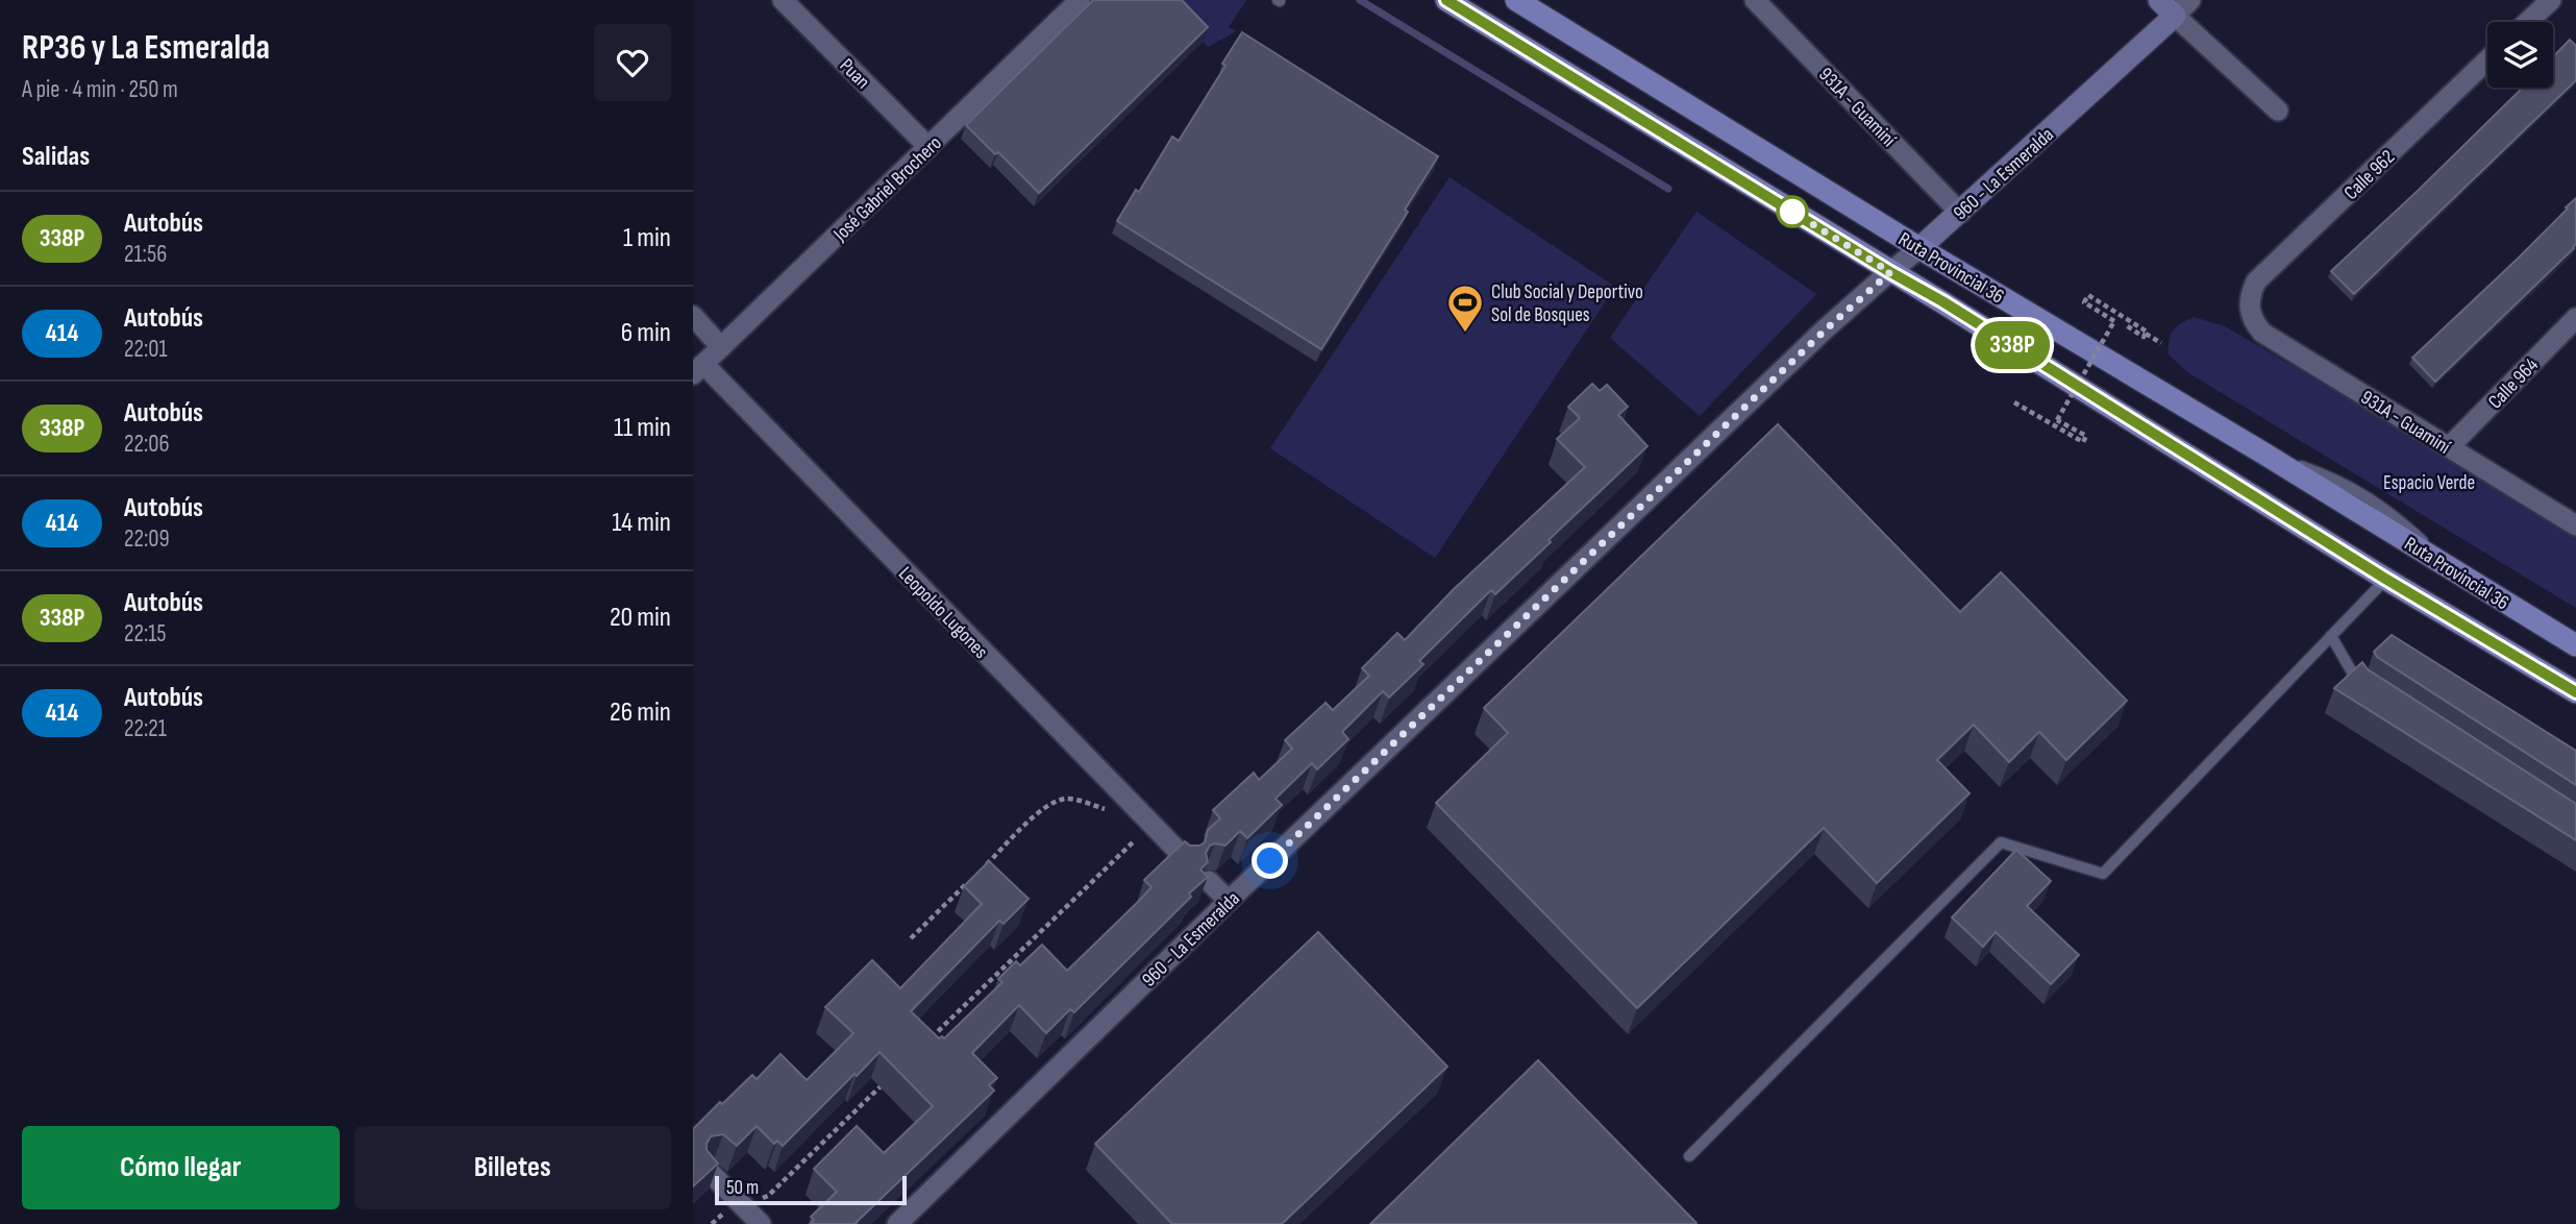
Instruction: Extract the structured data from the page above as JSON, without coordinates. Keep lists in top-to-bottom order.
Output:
{
  "streets": {
    "main road": ["Ruta Provincial 36"],
    "street": [
      "Puan",
      "931A - Guaminí",
      "960 - La Esmeralda",
      "Calle 962",
      "José Gabriel Brochero",
      "Calle 964",
      "Leopoldo Lugones"
    ]
  },
  "crossings": [
    ["Puan", "José Gabriel Brochero"],
    ["931A - Guaminí", "960 - La Esmeralda"],
    ["931A - Guaminí", "Calle 962"],
    ["931A - Guaminí", "Calle 964"],
    ["960 - La Esmeralda", "Ruta Provincial 36"],
    ["José Gabriel Brochero", "Leopoldo Lugones"]
  ],
  "parks": ["Espacio Verde"],
  "places": {
    "sports": ["Club Social y Deportivo Sol de Bosques"]
  },
  "lines": ["bus line 338P"],
  "scale_bar": "50 m",
  "page": {
    "heading": [
      ["RP36 y La Esmeralda", "A pie · 4 min · 250 m"],
      "Salidas"
    ],
    "on_map": "338P",
    "list": [
      {
        "mark": "338P",
        "name": "Autobús",
        "note": "21:56",
        "value": "1 min"
      },
      {
        "mark": "414",
        "name": "Autobús",
        "note": "22:01",
        "value": "6 min"
      },
      {
        "mark": "338P",
        "name": "Autobús",
        "note": "22:06",
        "value": "11 min"
      },
      {
        "mark": "414",
        "name": "Autobús",
        "note": "22:09",
        "value": "14 min"
      },
      {
        "mark": "338P",
        "name": "Autobús",
        "note": "22:15",
        "value": "20 min"
      },
      {
        "mark": "414",
        "name": "Autobús",
        "note": "22:21",
        "value": "26 min"
      }
    ],
    "buttons": ["Cómo llegar", "Billetes"],
    "scale": "50 m"
  }
}
